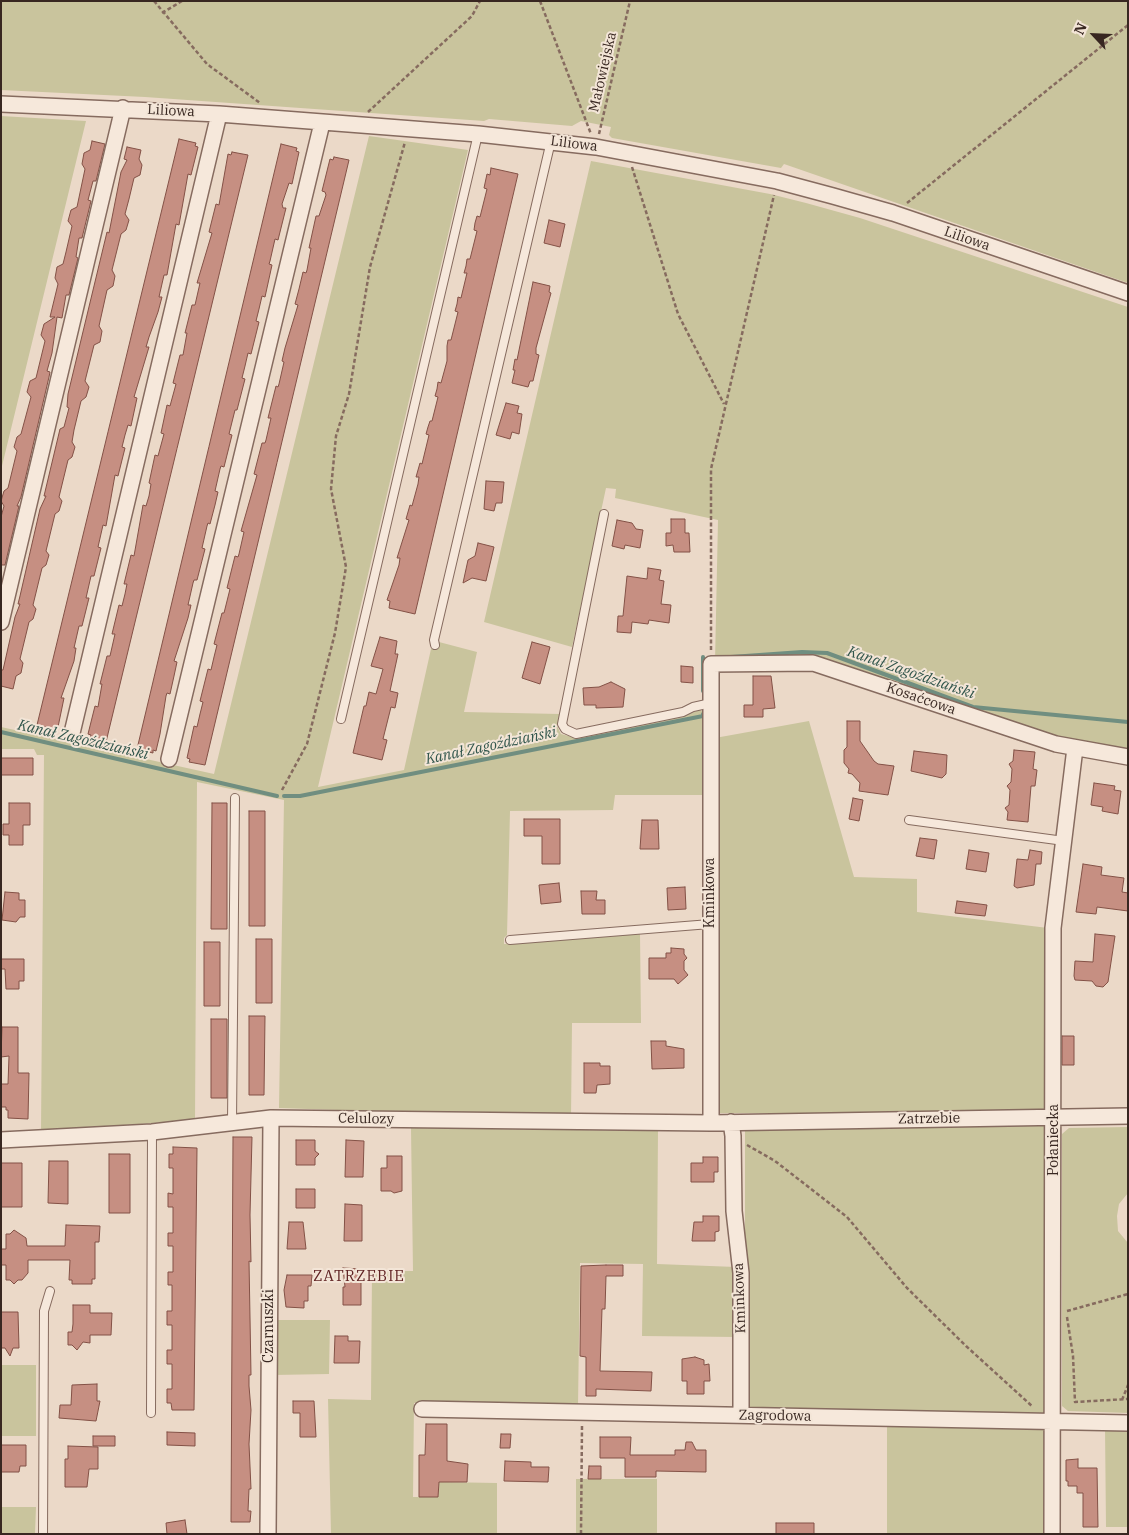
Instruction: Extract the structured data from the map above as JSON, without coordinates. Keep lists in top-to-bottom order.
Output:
{
  "streets": {
    "street": [
      "Liliowa",
      "Kosaćcowa",
      "Kminkowa",
      "Celulozy",
      "Zatrzebie",
      "Połaniecka",
      "Czarnuszki",
      "Zagrodowa"
    ],
    "path": ["Małowiejska"]
  },
  "crossings": [
    ["Małowiejska", "Liliowa"],
    ["Kosaćcowa", "Kminkowa"],
    ["Kosaćcowa", "Połaniecka"],
    ["Kminkowa", "Celulozy"],
    ["Kminkowa", "Zatrzebie"],
    ["Kminkowa", "Zagrodowa"],
    ["Celulozy", "Zatrzebie"],
    ["Celulozy", "Czarnuszki"],
    ["Zatrzebie", "Połaniecka"],
    ["Połaniecka", "Zagrodowa"]
  ],
  "districts": ["ZATRZEBIE"],
  "water": ["Kanał Zagoździański"],
  "north": "top left"
}
